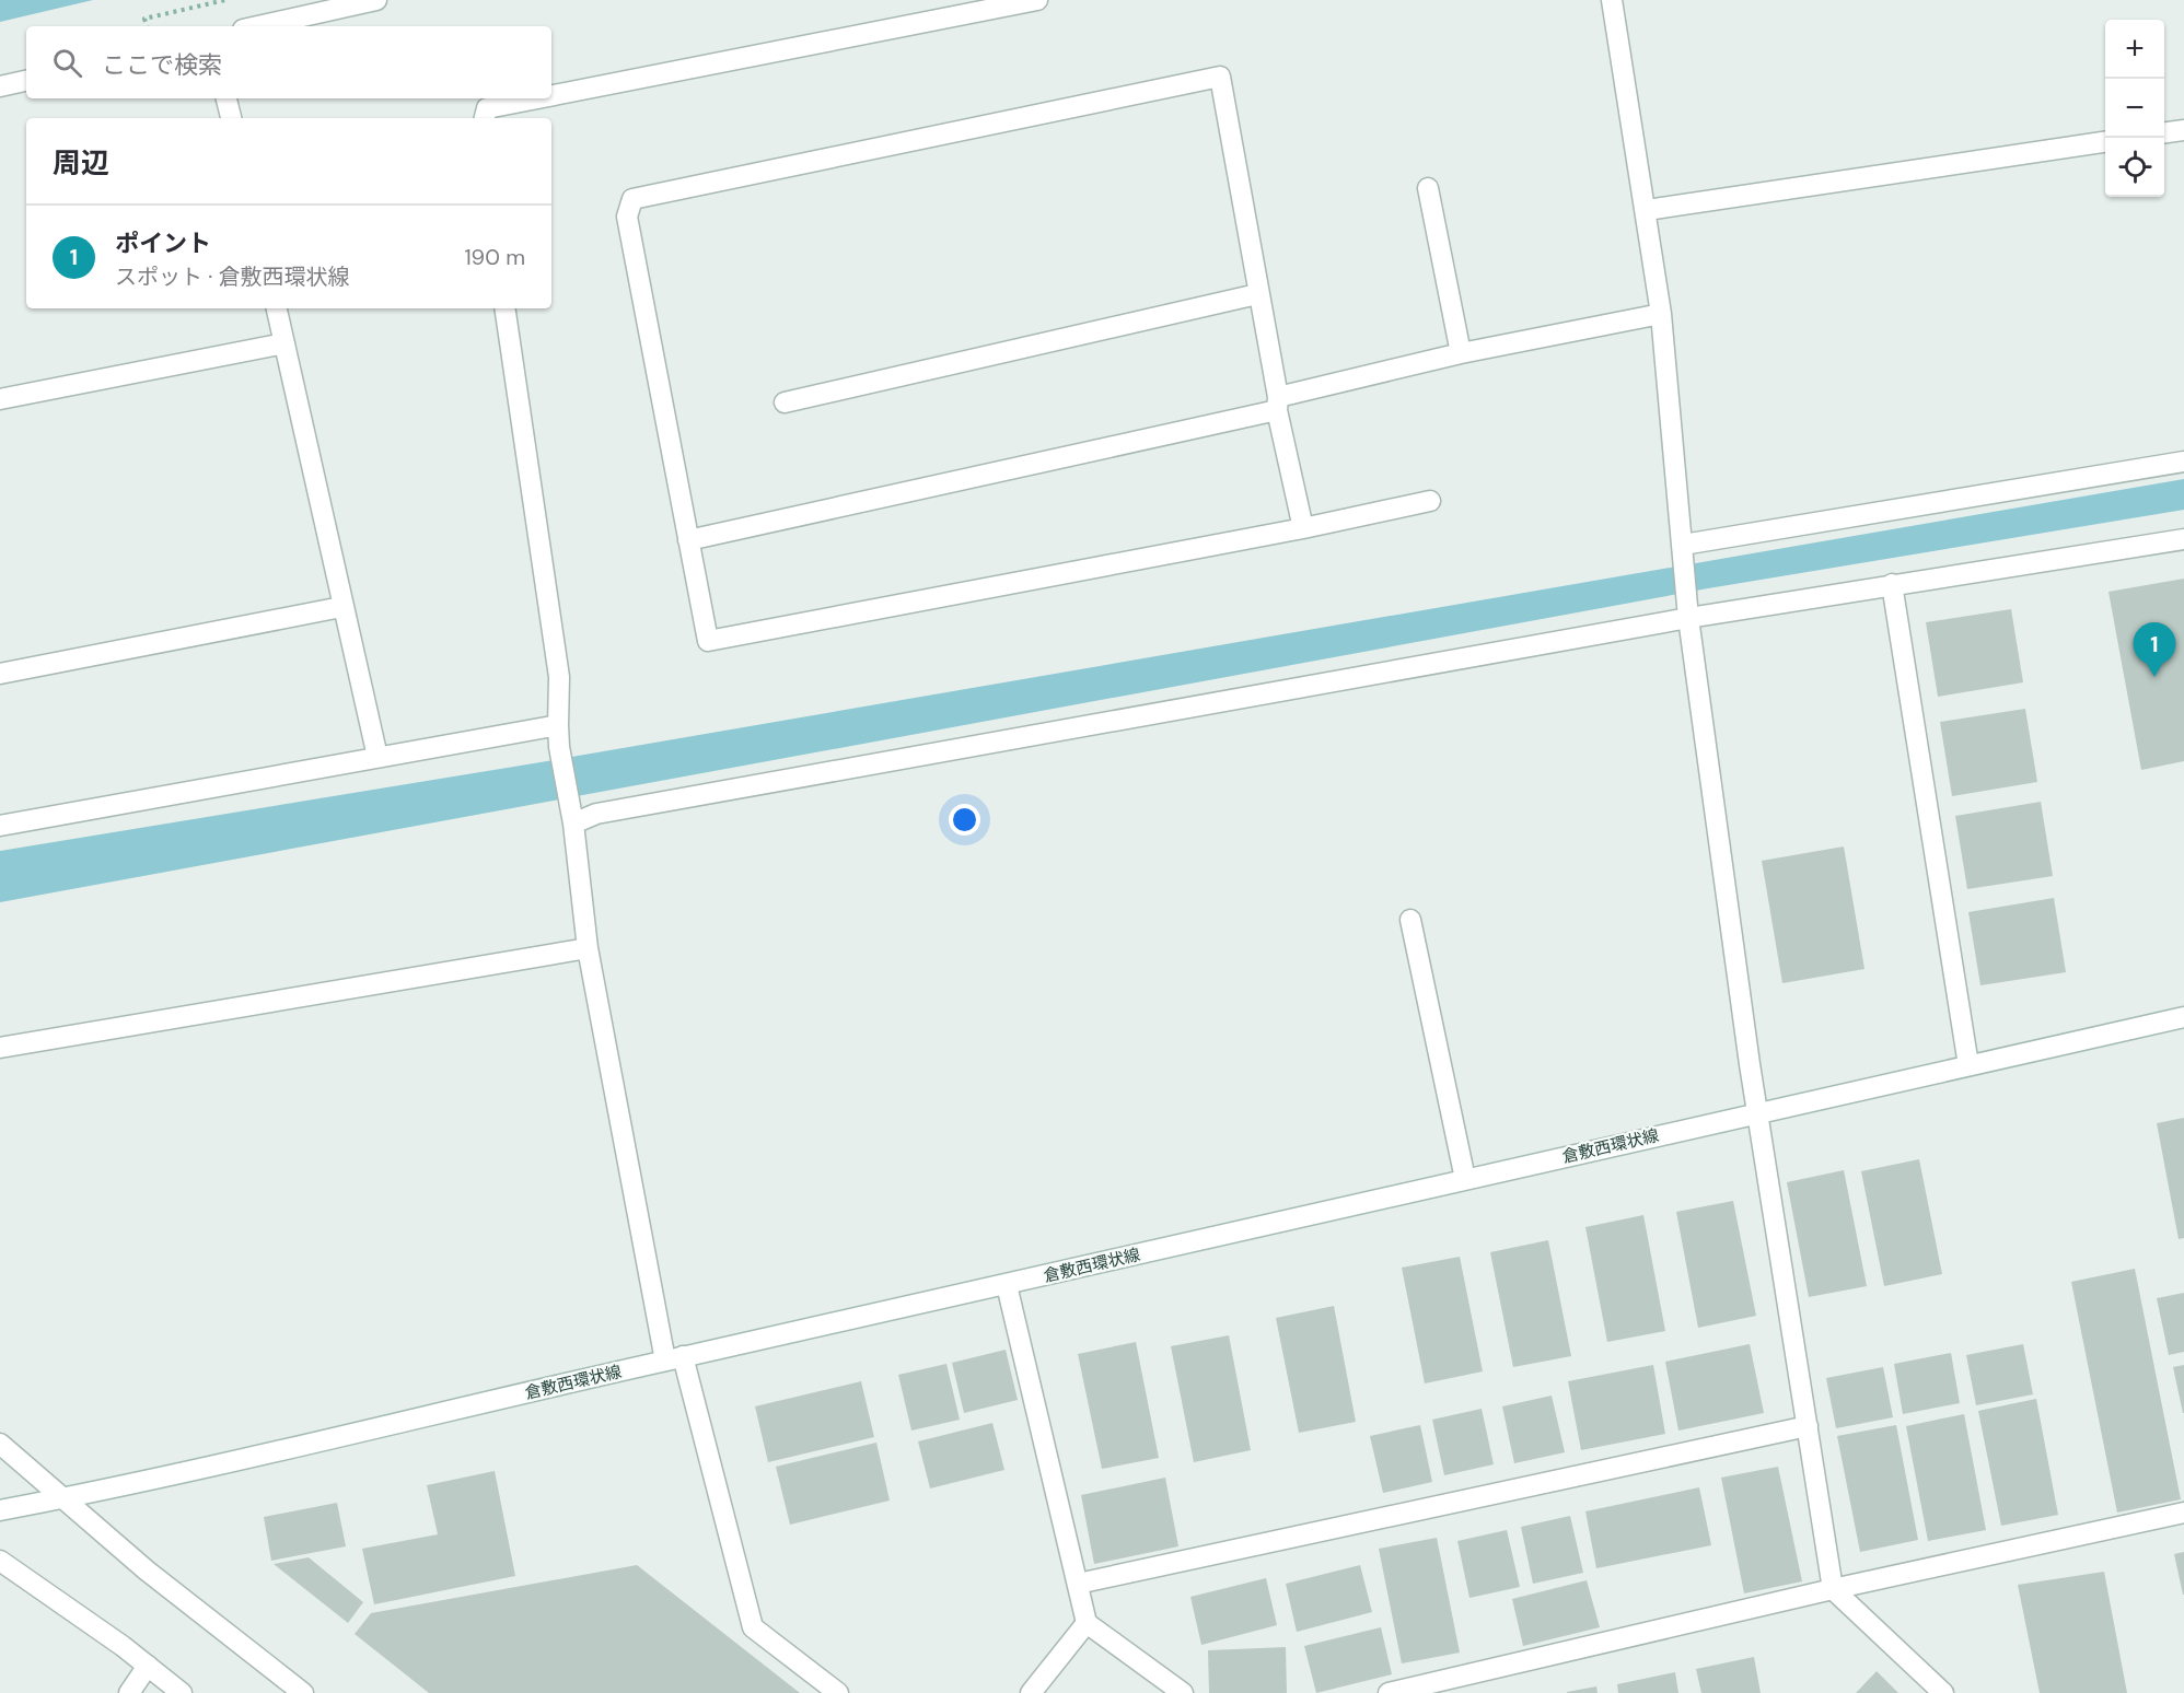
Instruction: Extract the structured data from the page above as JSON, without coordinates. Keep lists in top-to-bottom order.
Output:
{
  "streets": {
    "street": ["倉敷西環状線"]
  },
  "page": {
    "map_buttons": ["+", "−"],
    "search": "ここで検索",
    "heading": "周辺",
    "list": [
      {
        "mark": "1",
        "name": "ポイント",
        "note": "スポット · 倉敷西環状線",
        "value": "190 m"
      }
    ],
    "pins": "1"
  }
}
